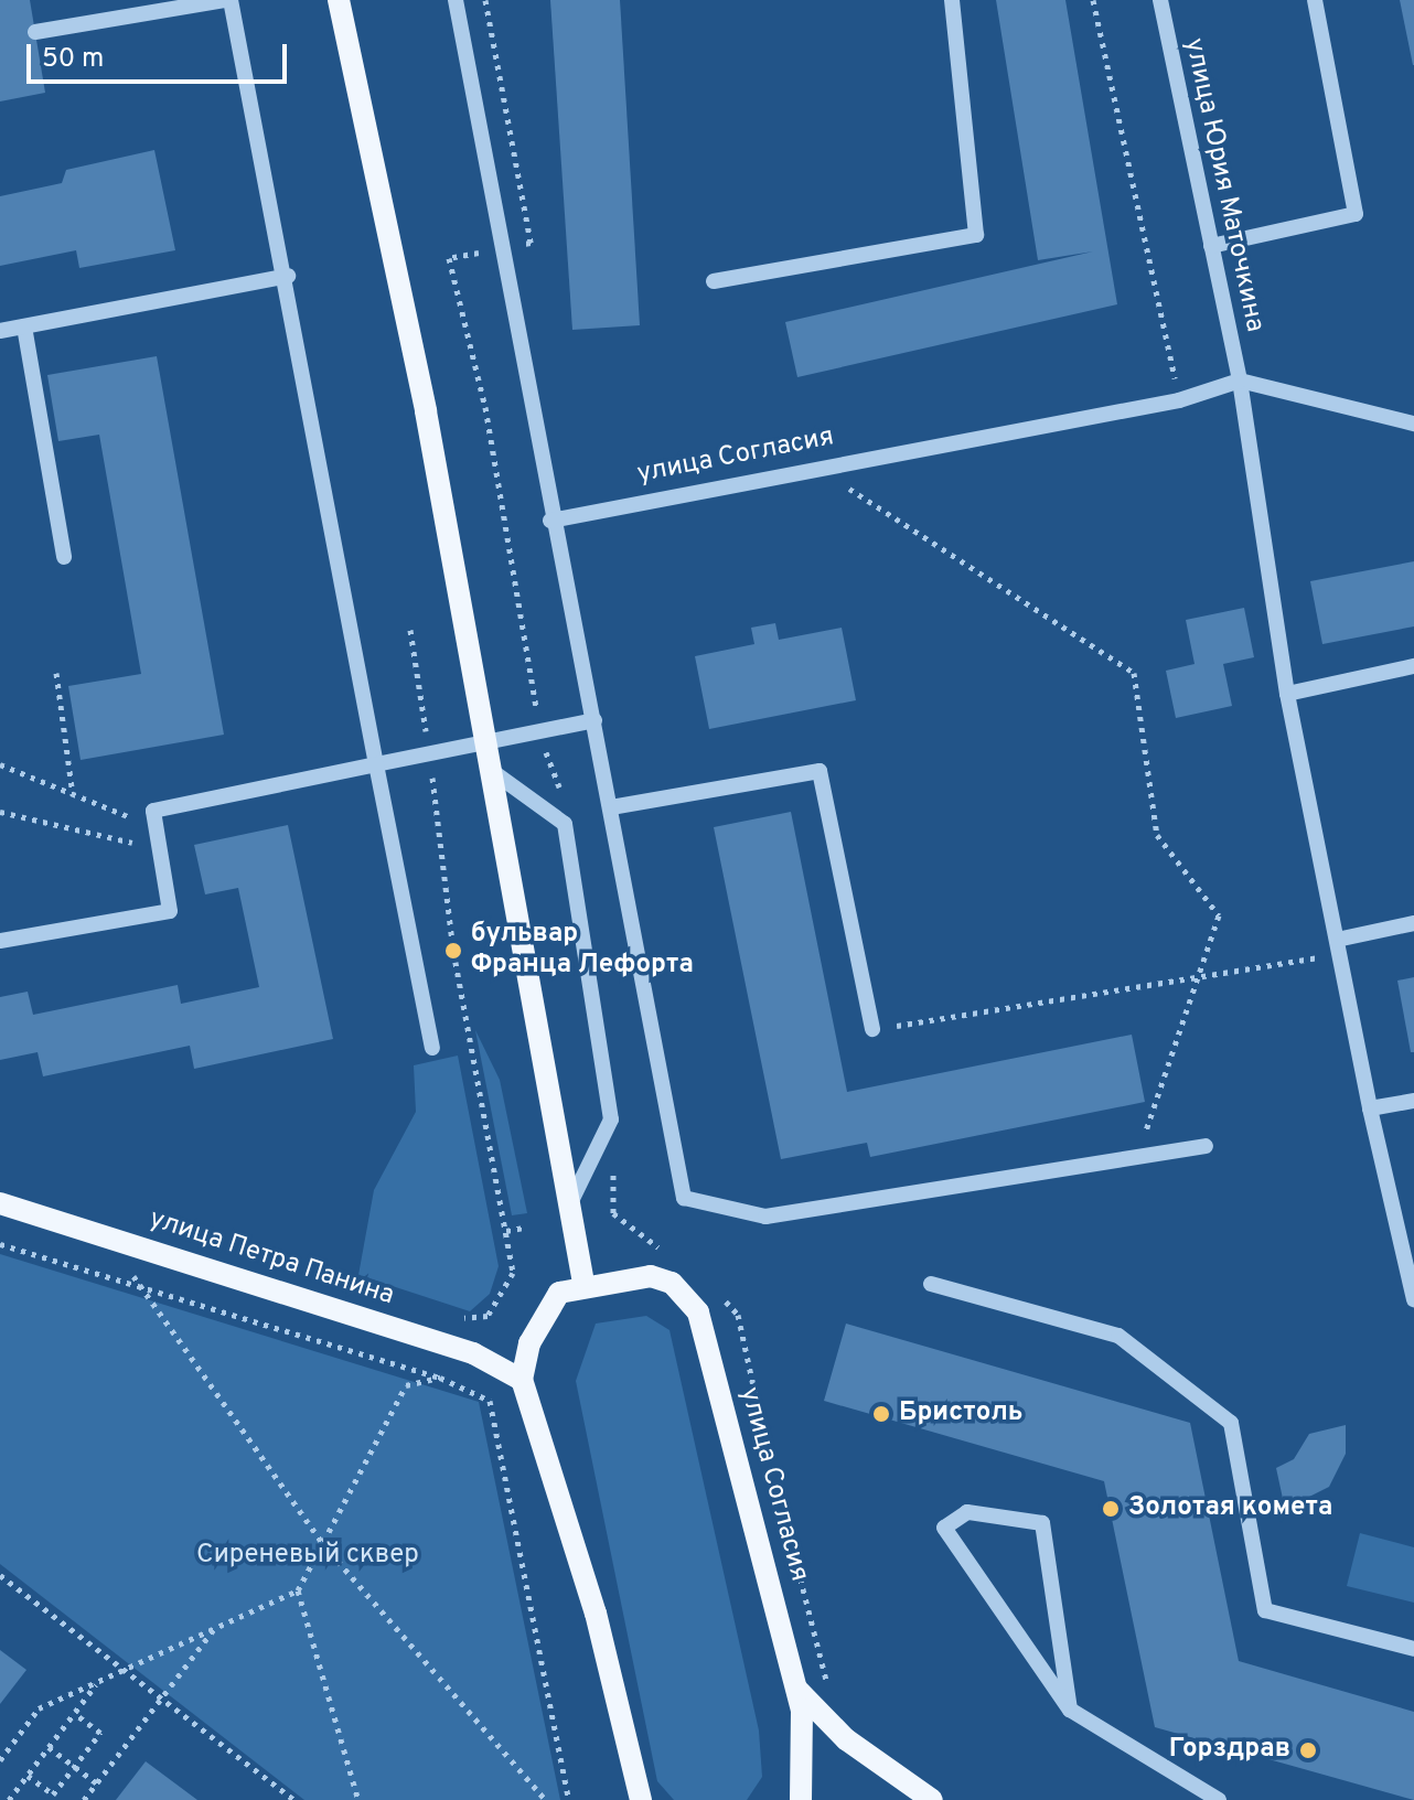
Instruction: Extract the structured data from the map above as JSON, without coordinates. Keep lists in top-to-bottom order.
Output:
{
  "streets": {
    "main road": ["улица Согласия", "улица Петра Панина"],
    "street": ["улица Юрия Маточкина"]
  },
  "crossings": [
    ["улица Юрия Маточкина", "улица Согласия"]
  ],
  "parks": ["Сиреневый сквер"],
  "places": [
    "бульвар Франца Лефорта",
    "Бристоль",
    "Золотая комета",
    "Горздрав"
  ],
  "scale_bar": "50 m"
}
